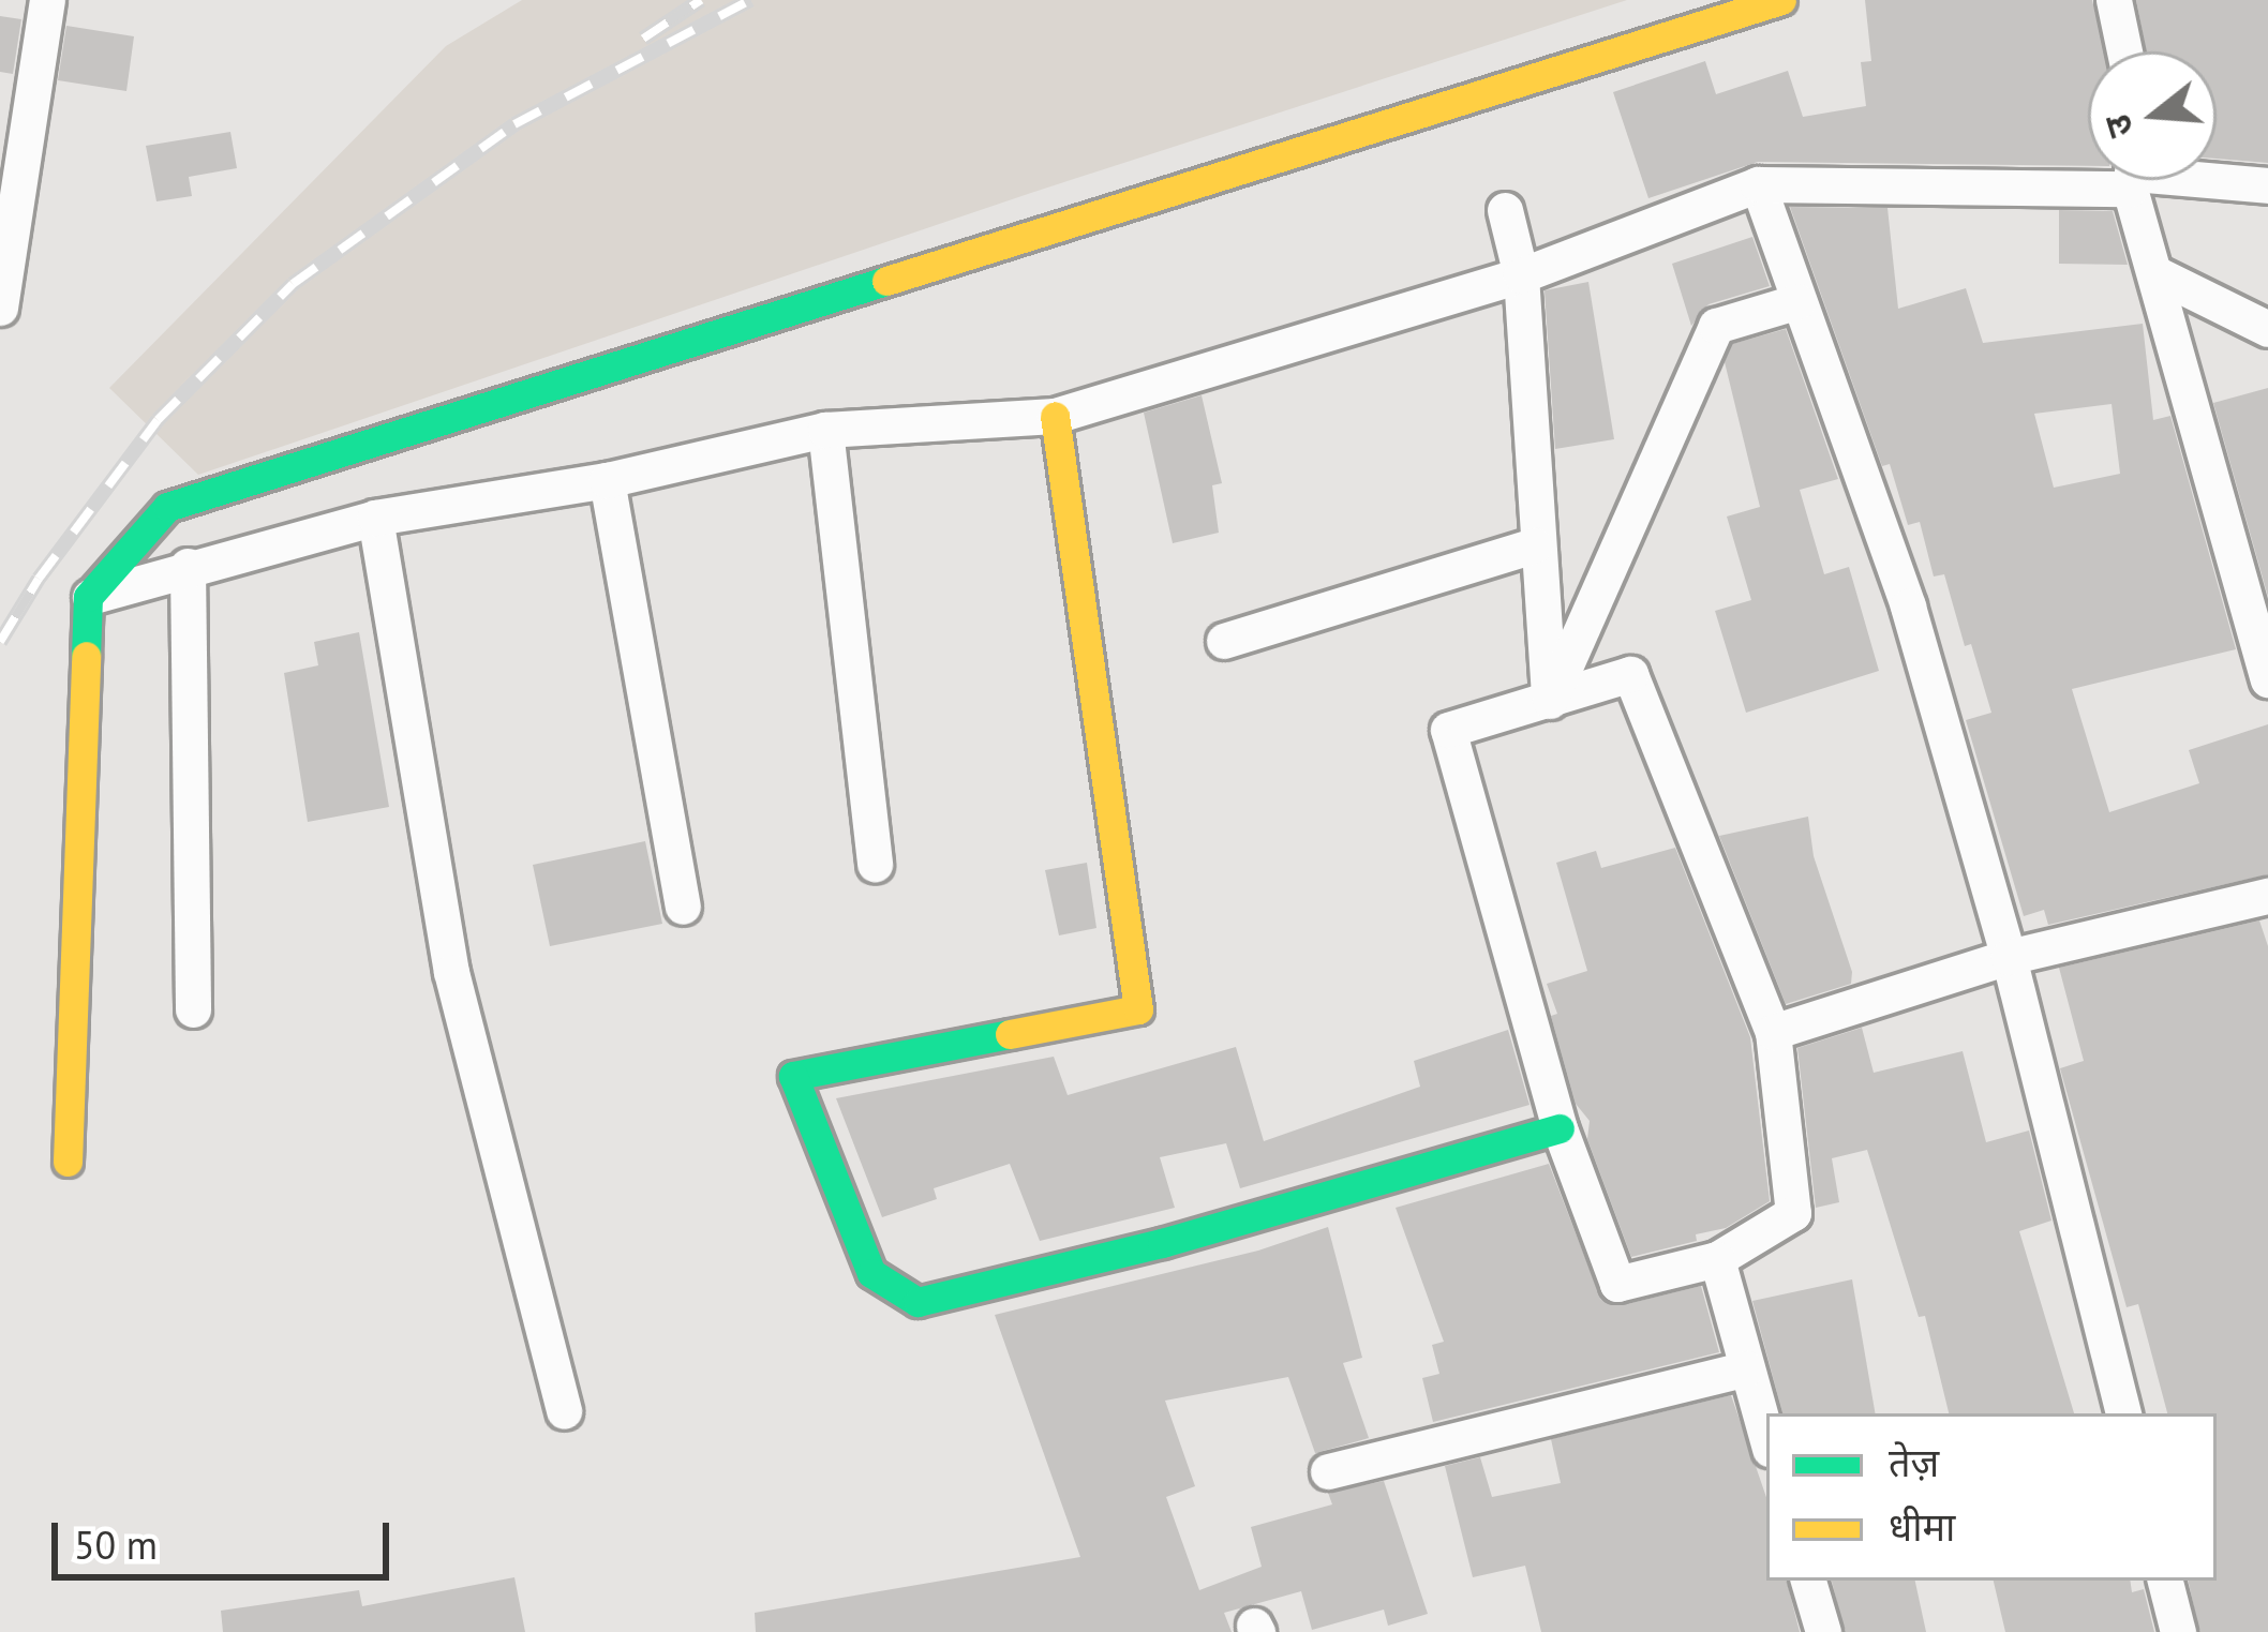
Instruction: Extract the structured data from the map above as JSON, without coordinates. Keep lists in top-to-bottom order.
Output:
{
  "legend": ["तेज़", "धीमा"],
  "scale_bar": "50 m",
  "north": "left"
}
